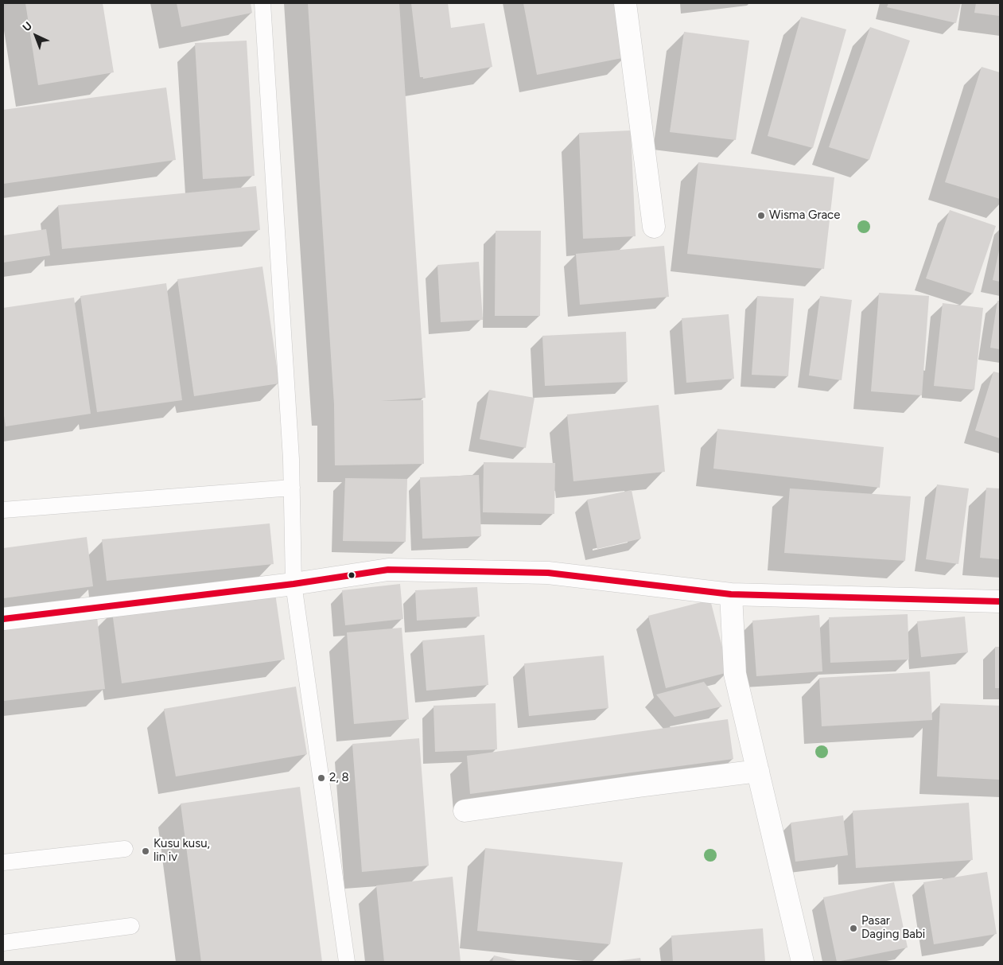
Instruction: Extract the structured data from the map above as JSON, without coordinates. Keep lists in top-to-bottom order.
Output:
{
  "places": [
    "Wisma Grace",
    "2, 8",
    "Kusu kusu, lin iv",
    "Pasar Daging Babi"
  ],
  "north": "top left"
}
